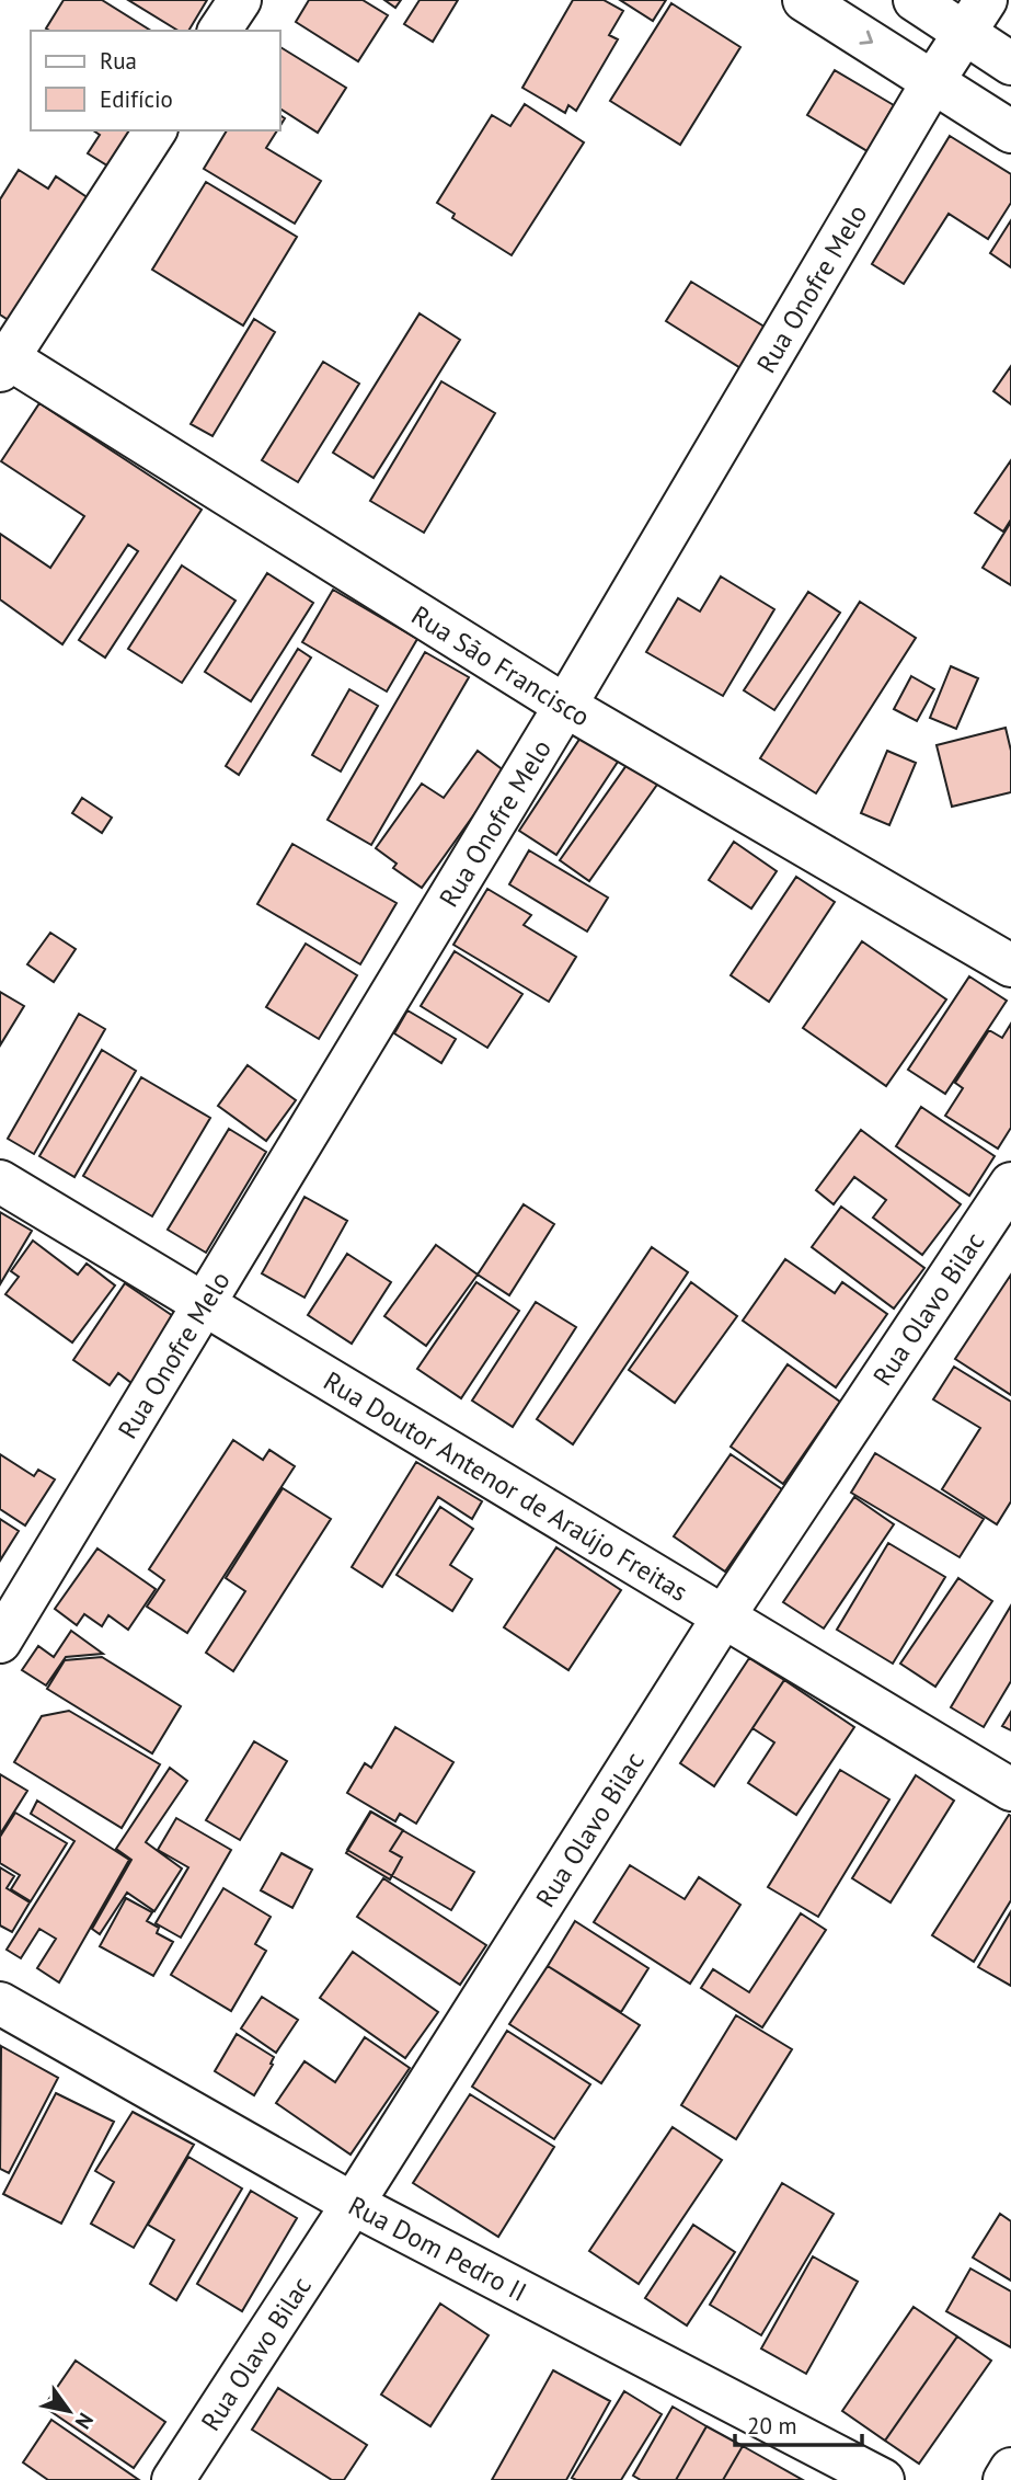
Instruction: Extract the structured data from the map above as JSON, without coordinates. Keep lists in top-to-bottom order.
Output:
{
  "streets": {
    "street": [
      "Rua Onofre Melo",
      "Rua São Francisco",
      "Rua Olavo Bilac",
      "Rua Doutor Antenor de Araújo Freitas",
      "Rua Dom Pedro II"
    ]
  },
  "crossings": [
    ["Rua Onofre Melo", "Rua São Francisco"],
    ["Rua Onofre Melo", "Rua Doutor Antenor de Araújo Freitas"],
    ["Rua Olavo Bilac", "Rua Doutor Antenor de Araújo Freitas"],
    ["Rua Olavo Bilac", "Rua Dom Pedro II"]
  ],
  "legend": ["Rua", "Edifício"],
  "scale_bar": "20 m",
  "north": "bottom right"
}
